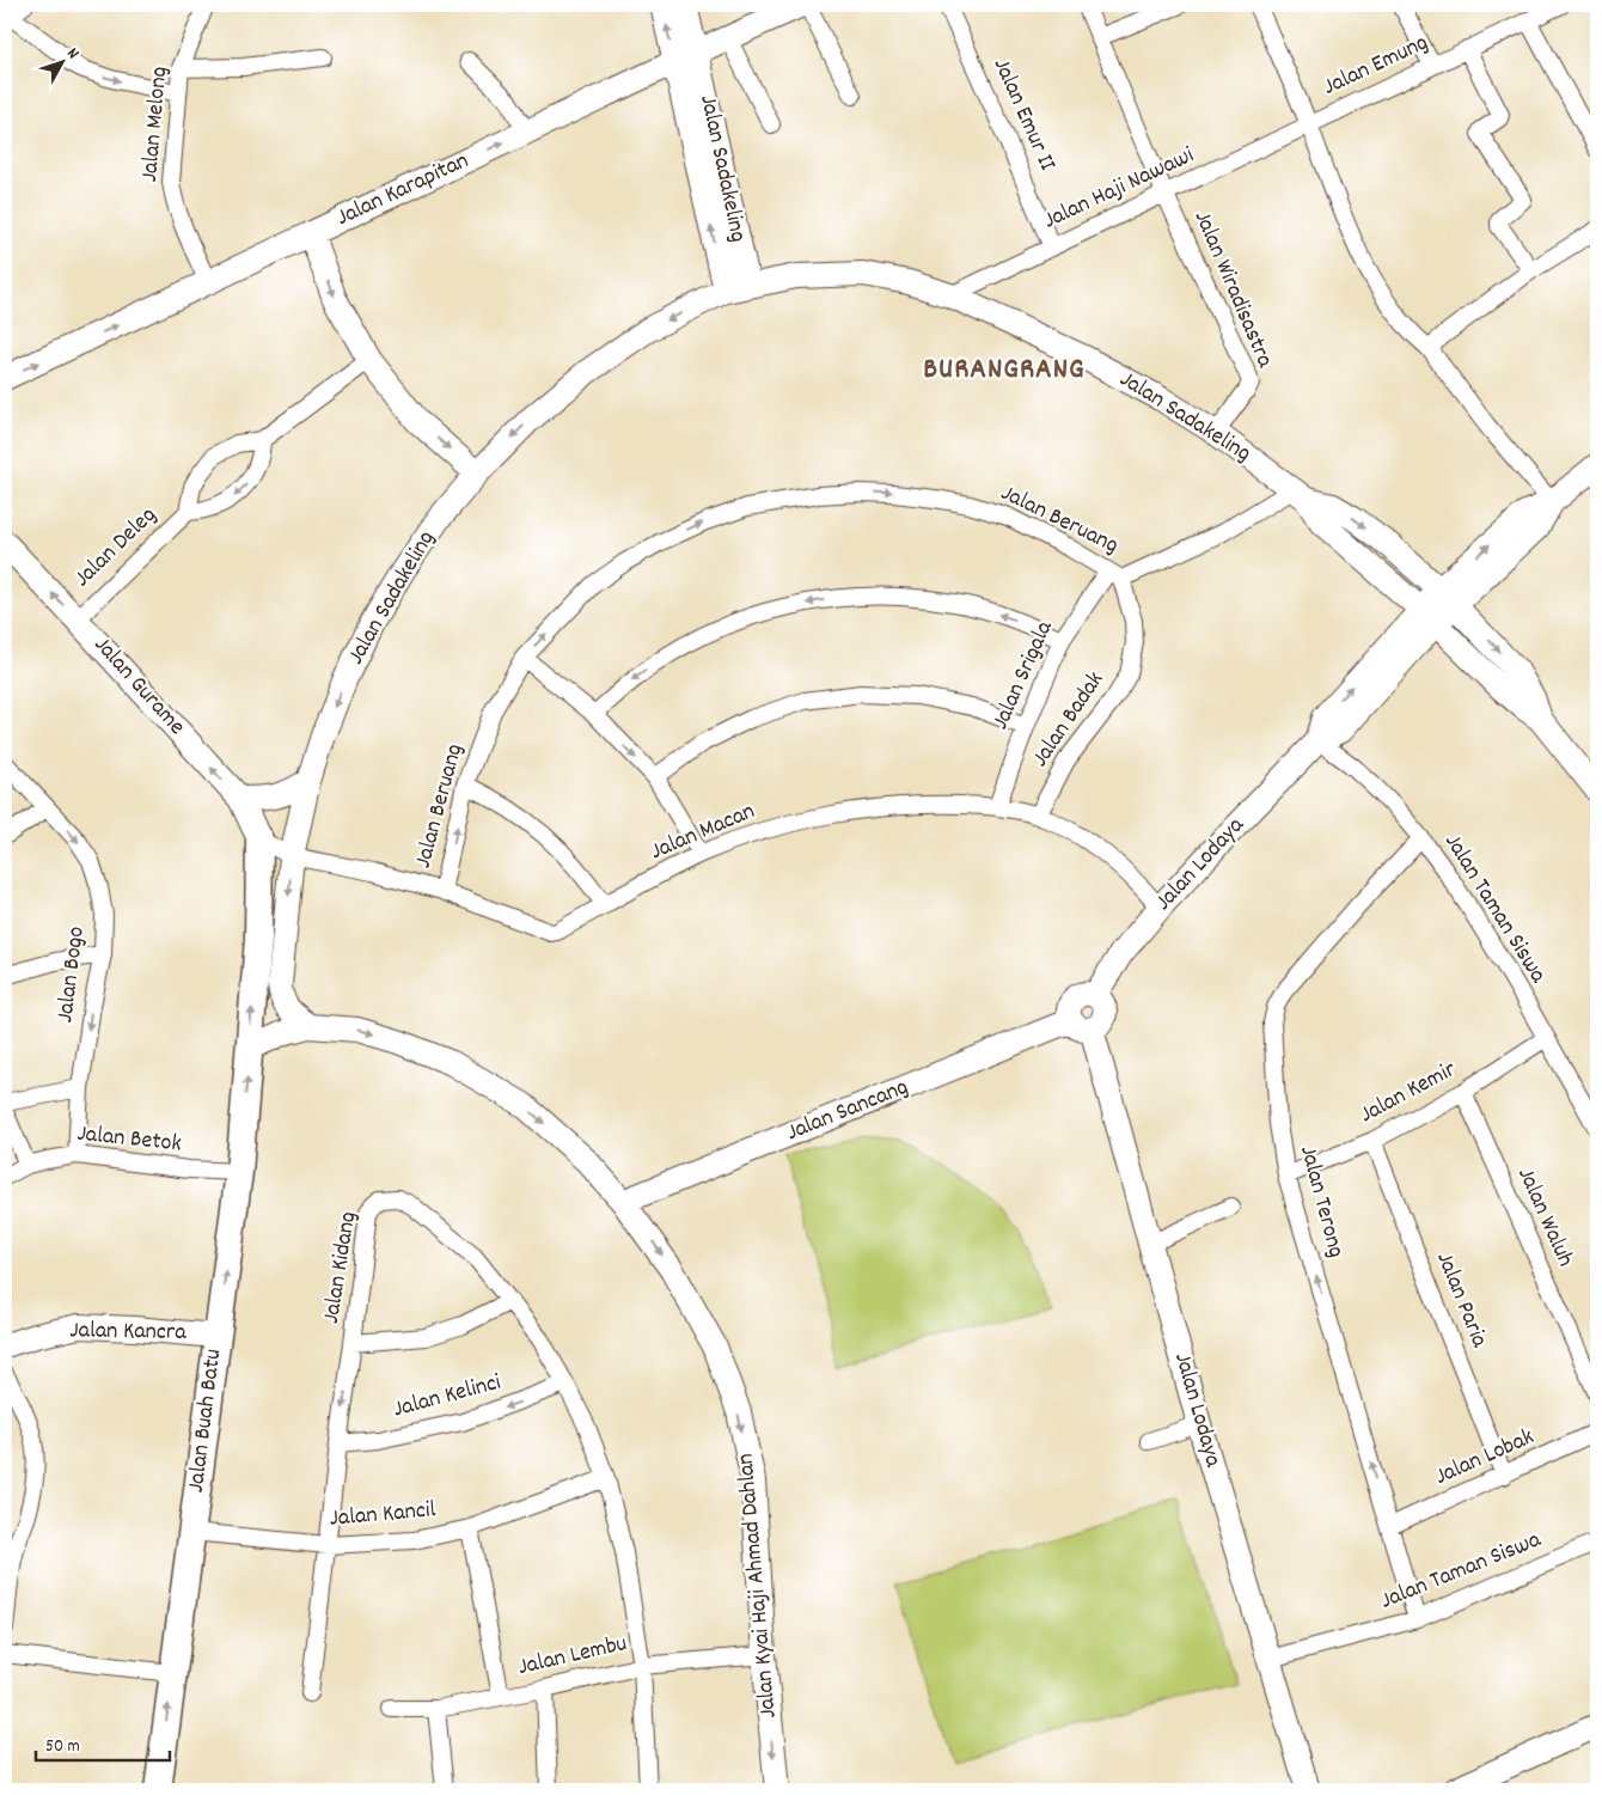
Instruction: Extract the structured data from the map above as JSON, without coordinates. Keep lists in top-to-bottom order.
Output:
{
  "streets": {
    "main road": ["Jalan Buah Batu"],
    "street": [
      "Jalan Emung",
      "Jalan Emur II",
      "Jalan Melong",
      "Jalan Sadakeling",
      "Jalan Haji Nawawi",
      "Jalan Karapitan",
      "Jalan Wiradisastra",
      "Jalan Beruang",
      "Jalan Deleg",
      "Jalan Srigala",
      "Jalan Gurame",
      "Jalan Badak",
      "Jalan Macan",
      "Jalan Lodaya",
      "Jalan Taman Siswa",
      "Jalan Bogo",
      "Jalan Kemir",
      "Jalan Sancang",
      "Jalan Betok",
      "Jalan Terong",
      "Jalan Waluh",
      "Jalan Kidang",
      "Jalan Paria",
      "Jalan Kancra",
      "Jalan Kelinci",
      "Jalan Lobak",
      "Jalan Kancil",
      "Jalan Kyai Haji Ahmad Dahlan",
      "Jalan Lembu"
    ]
  },
  "crossings": [
    ["Jalan Emung", "Jalan Haji Nawawi"],
    ["Jalan Emung", "Jalan Lodaya"],
    ["Jalan Emur II", "Jalan Haji Nawawi"],
    ["Jalan Melong", "Jalan Karapitan"],
    ["Jalan Sadakeling", "Jalan Haji Nawawi"],
    ["Jalan Sadakeling", "Jalan Karapitan"],
    ["Jalan Sadakeling", "Jalan Wiradisastra"],
    ["Jalan Sadakeling", "Jalan Macan"],
    ["Jalan Sadakeling", "Jalan Lodaya"],
    ["Jalan Sadakeling", "Jalan Kyai Haji Ahmad Dahlan"],
    ["Jalan Haji Nawawi", "Jalan Wiradisastra"],
    ["Jalan Beruang", "Jalan Srigala"],
    ["Jalan Beruang", "Jalan Badak"],
    ["Jalan Beruang", "Jalan Macan"],
    ["Jalan Deleg", "Jalan Gurame"],
    ["Jalan Srigala", "Jalan Badak"],
    ["Jalan Srigala", "Jalan Macan"],
    ["Jalan Gurame", "Jalan Macan"],
    ["Jalan Badak", "Jalan Macan"],
    ["Jalan Macan", "Jalan Lodaya"],
    ["Jalan Lodaya", "Jalan Taman Siswa"],
    ["Jalan Lodaya", "Jalan Sancang"],
    ["Jalan Taman Siswa", "Jalan Kemir"],
    ["Jalan Taman Siswa", "Jalan Terong"],
    ["Jalan Bogo", "Jalan Betok"],
    ["Jalan Kemir", "Jalan Terong"],
    ["Jalan Kemir", "Jalan Waluh"],
    ["Jalan Kemir", "Jalan Paria"],
    ["Jalan Sancang", "Jalan Kyai Haji Ahmad Dahlan"],
    ["Jalan Betok", "Jalan Buah Batu"],
    ["Jalan Terong", "Jalan Lobak"],
    ["Jalan Kidang", "Jalan Kelinci"],
    ["Jalan Kidang", "Jalan Kancil"],
    ["Jalan Kidang", "Jalan Lembu"],
    ["Jalan Paria", "Jalan Lobak"],
    ["Jalan Kancra", "Jalan Buah Batu"],
    ["Jalan Buah Batu", "Jalan Kancil"],
    ["Jalan Buah Batu", "Jalan Kyai Haji Ahmad Dahlan"],
    ["Jalan Kyai Haji Ahmad Dahlan", "Jalan Lembu"]
  ],
  "one_way": [
    "Jalan Karapitan",
    "Jalan Gurame",
    "Jalan Bogo",
    "Jalan Terong",
    "Jalan Buah Batu",
    "Jalan Kyai Haji Ahmad Dahlan"
  ],
  "districts": ["BURANGRANG"],
  "scale_bar": "50 m",
  "north": "top right"
}
